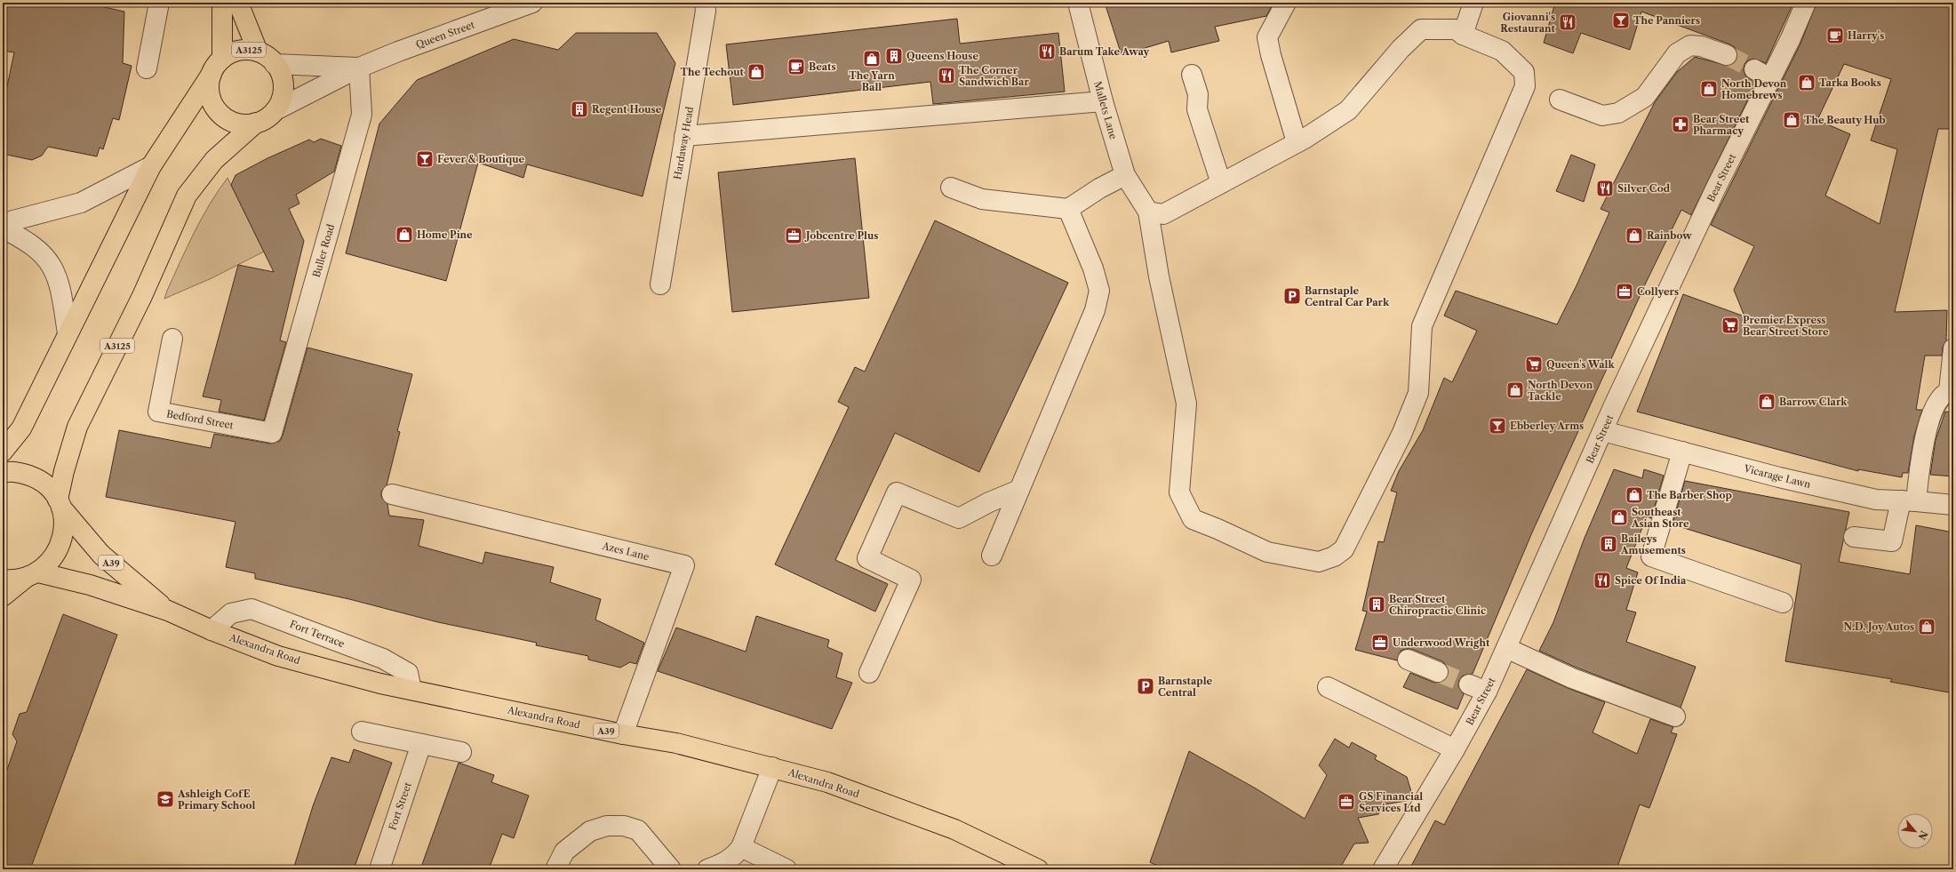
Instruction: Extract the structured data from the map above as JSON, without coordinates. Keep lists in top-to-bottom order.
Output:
{
  "streets": {
    "main road": ["A3125", "A39", "Alexandra Road"],
    "street": [
      "Queen Street",
      "Mallets Lane",
      "Hardaway Head",
      "Bear Street",
      "Buller Road",
      "Bedford Street",
      "Vicarage Lawn",
      "Azes Lane",
      "Fort Terrace",
      "Fort Street"
    ]
  },
  "crossings": [
    ["Queen Street", "A3125"],
    ["Queen Street", "Buller Road"],
    ["A3125", "A39"],
    ["A3125", "Alexandra Road"],
    ["Bear Street", "Vicarage Lawn"],
    ["Buller Road", "Bedford Street"],
    ["Azes Lane", "Alexandra Road"],
    ["A39", "Alexandra Road"],
    ["Fort Terrace", "Alexandra Road"]
  ],
  "places": {
    "bar": ["The Panniers", "Fever & Boutique", "Ebberley Arms"],
    "restaurant": [
      "Giovanni's Restaurant",
      "Barum Take Away",
      "The Corner Sandwich Bar",
      "Silver Cod",
      "Spice Of India"
    ],
    "cafe": ["Harry's", "Beats"],
    "building": [
      "Queens House",
      "Regent House",
      "Baileys Amusements",
      "Bear Street Chiropractic Clinic"
    ],
    "shop": [
      "The Yarn Ball",
      "The Techout",
      "Tarka Books",
      "North Devon Homebrews",
      "The Beauty Hub",
      "Home Pine",
      "Rainbow",
      "North Devon Tackle",
      "Barrow Clark",
      "The Barber Shop",
      "Southeast Asian Store",
      "N.D. Joy Autos"
    ],
    "pharmacy": ["Bear Street Pharmacy"],
    "office": [
      "Jobcentre Plus",
      "Collyers",
      "Underwood Wright",
      "GS Financial Services Ltd"
    ],
    "parking": ["Barnstaple Central Car Park", "Barnstaple Central"],
    "supermarket": ["Premier Express Bear Street Store", "Queen's Walk"],
    "school or university": ["Ashleigh CofE Primary School"]
  },
  "north": "bottom right"
}
